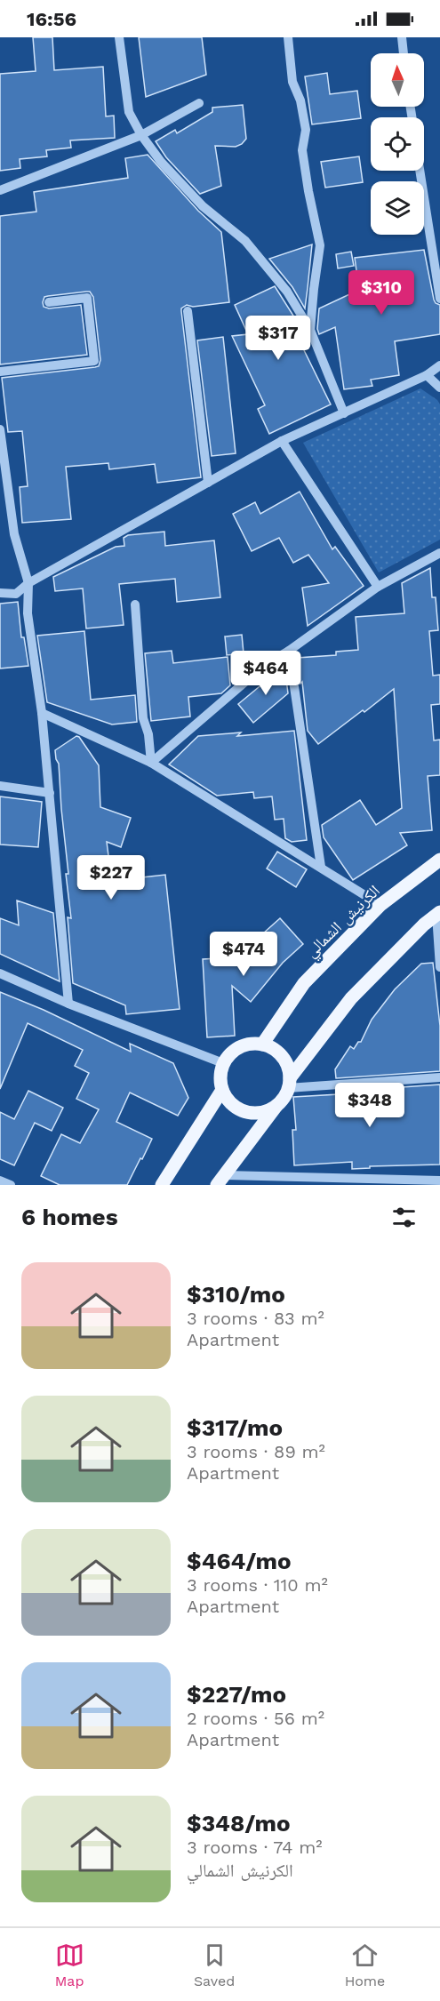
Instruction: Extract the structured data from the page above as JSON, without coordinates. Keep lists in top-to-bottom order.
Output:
{
  "streets": {
    "main road": ["الكرنيش الشمالي"]
  },
  "north": "top",
  "page": {
    "status": "16:56",
    "price": [
      "$310",
      "$317",
      "$464",
      "$227",
      "$474",
      "$348"
    ],
    "heading": "6 homes",
    "list": [
      {
        "name": "$310/mo",
        "note": "3 rooms · 83 m² · Apartment"
      },
      {
        "name": "$317/mo",
        "note": "3 rooms · 89 m² · Apartment"
      },
      {
        "name": "$464/mo",
        "note": "3 rooms · 110 m² · Apartment"
      },
      {
        "name": "$227/mo",
        "note": "2 rooms · 56 m² · Apartment"
      },
      {
        "name": "$348/mo",
        "note": "3 rooms · 74 m² · الكرنيش الشمالي"
      }
    ],
    "tabs": ["Map", "Saved", "Home"]
  }
}
